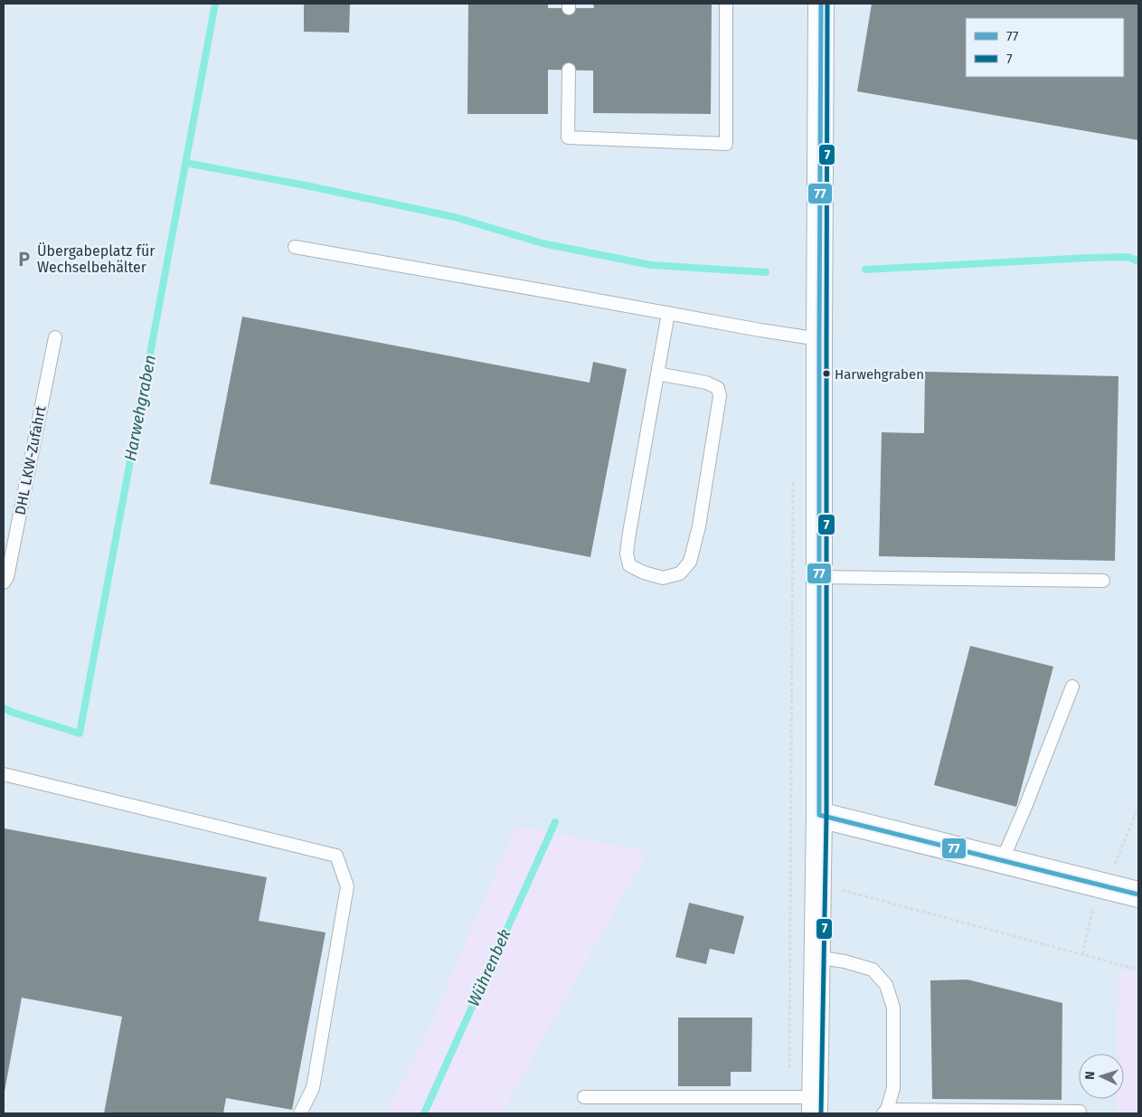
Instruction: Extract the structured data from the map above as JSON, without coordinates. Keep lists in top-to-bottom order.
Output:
{
  "streets": {
    "lane": ["DHL LKW-Zufahrt"]
  },
  "water": ["Harwehgraben", "Wührenbek"],
  "places": {
    "parking": ["Übergabeplatz für Wechselbehälter"],
    "other": ["Harwehgraben"]
  },
  "lines": ["transit line 77", "transit line 7"],
  "legend": ["77", "7"],
  "north": "left"
}
